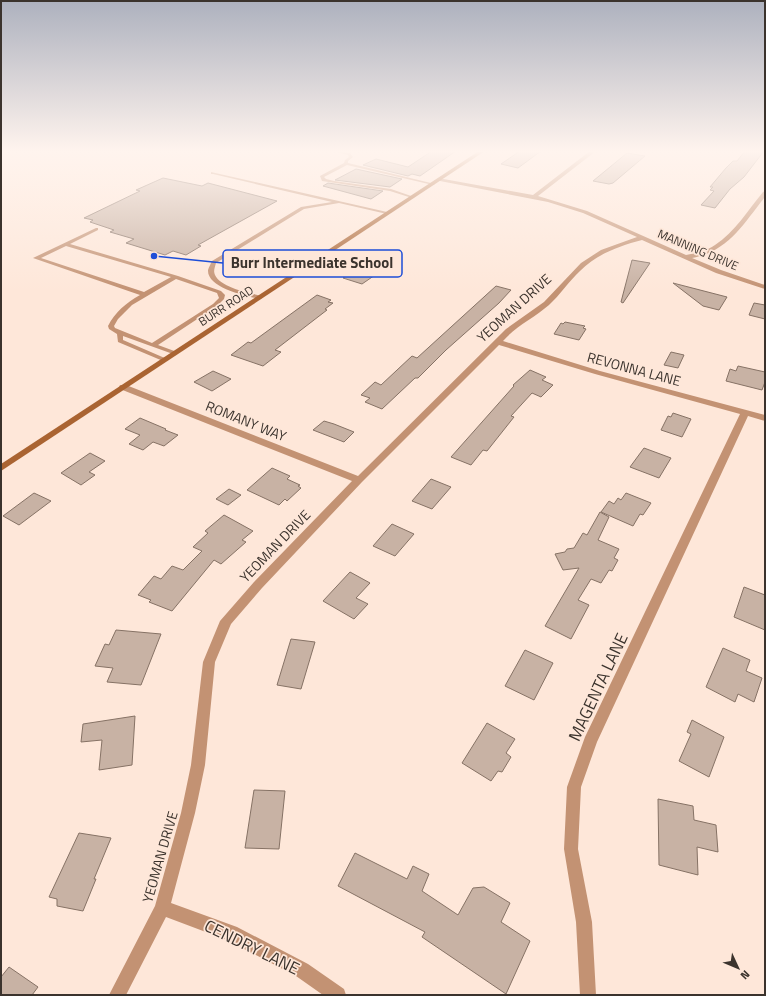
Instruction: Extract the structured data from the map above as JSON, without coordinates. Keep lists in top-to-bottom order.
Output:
{
  "streets": {
    "street": [
      "MANNING DRIVE",
      "BURR ROAD",
      "YEOMAN DRIVE",
      "REVONNA LANE",
      "ROMANY WAY",
      "MAGENTA LANE",
      "CENDRY LANE"
    ]
  },
  "crossings": [
    ["MANNING DRIVE", "YEOMAN DRIVE"],
    ["BURR ROAD", "ROMANY WAY"],
    ["YEOMAN DRIVE", "REVONNA LANE"],
    ["YEOMAN DRIVE", "ROMANY WAY"],
    ["YEOMAN DRIVE", "CENDRY LANE"],
    ["REVONNA LANE", "MAGENTA LANE"]
  ],
  "places": ["Burr Intermediate School"],
  "north": "bottom right"
}
